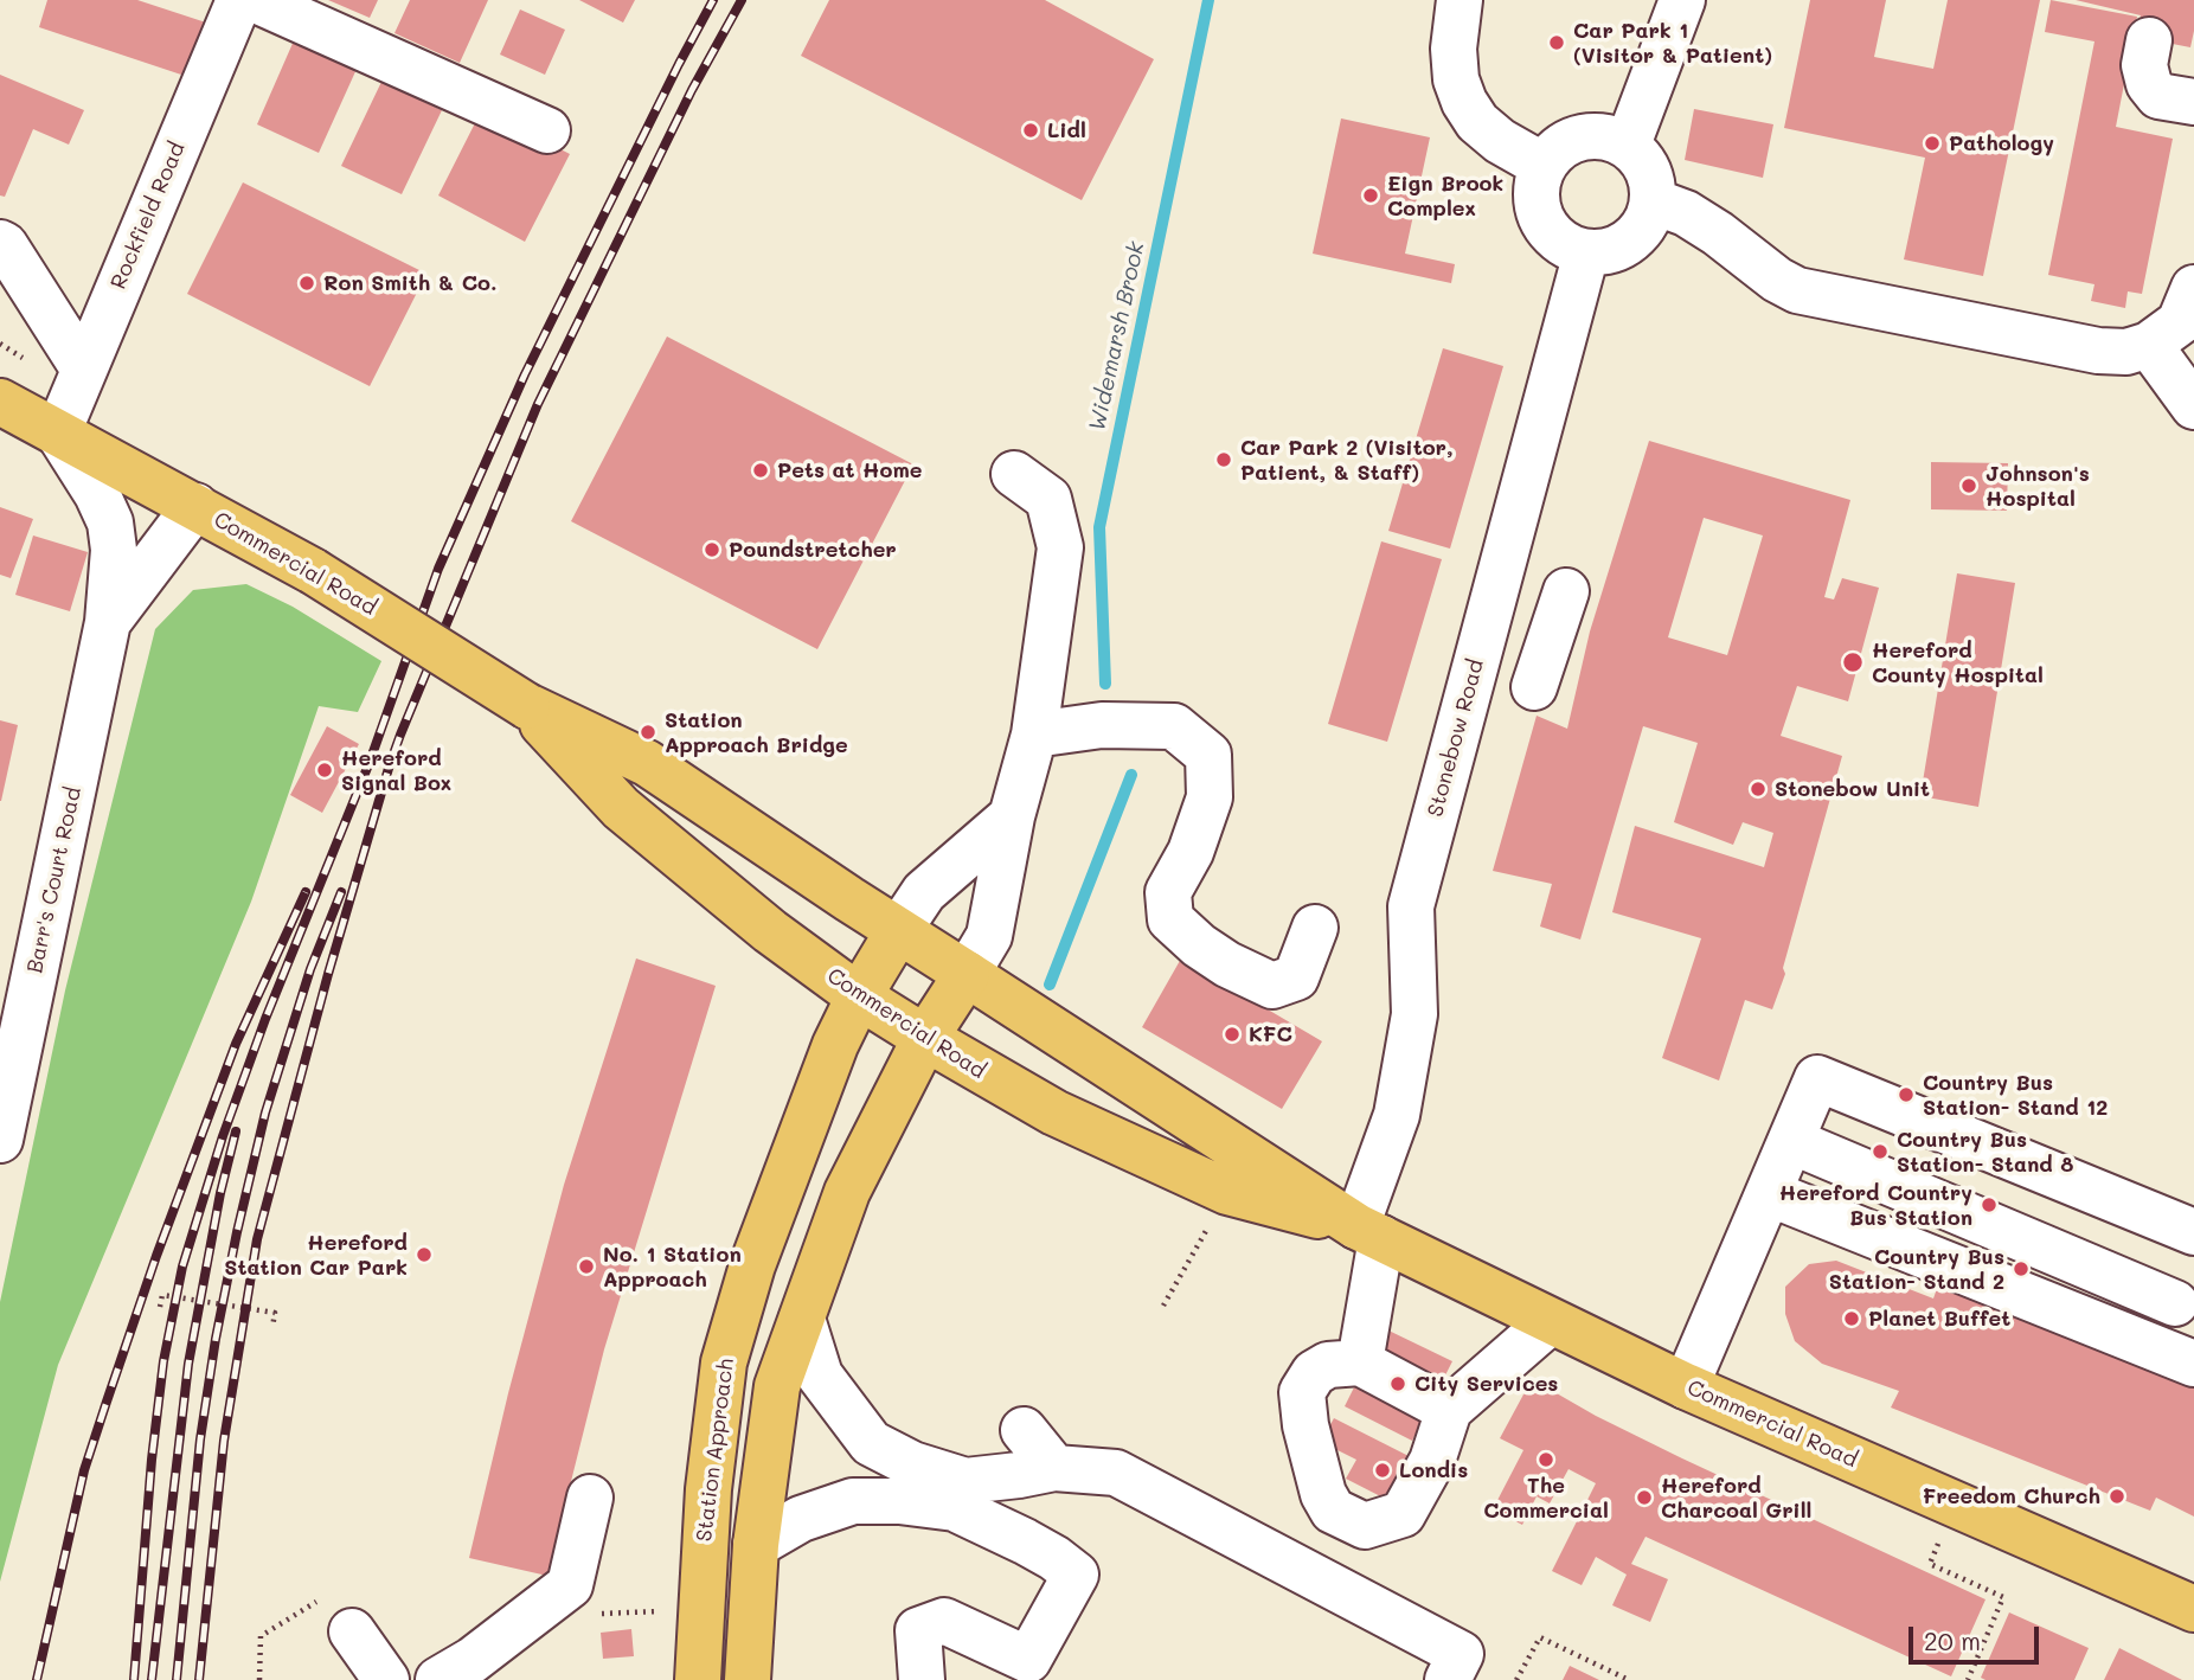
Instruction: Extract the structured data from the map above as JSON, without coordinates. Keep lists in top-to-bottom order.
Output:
{
  "streets": {
    "main road": ["Commercial Road", "Station Approach"],
    "street": ["Rockfield Road", "Stonebow Road", "Barr's Court Road"]
  },
  "crossings": [
    ["Rockfield Road", "Commercial Road"],
    ["Rockfield Road", "Barr's Court Road"],
    ["Commercial Road", "Stonebow Road"],
    ["Commercial Road", "Barr's Court Road"],
    ["Commercial Road", "Station Approach"]
  ],
  "water": ["Widemarsh Brook"],
  "places": [
    "Car Park 1 (Visitor & Patient)",
    "Lidl",
    "Pathology",
    "Eign Brook Complex",
    "Ron Smith & Co.",
    "Car Park 2 (Visitor, Patient, & Staff)",
    "Pets at Home",
    "Johnson's Hospital",
    "Poundstretcher",
    "Hereford County Hospital",
    "Station Approach Bridge",
    "Hereford Signal Box",
    "Stonebow Unit",
    "KFC",
    "Country Bus Station- Stand 12",
    "Country Bus Station- Stand 8",
    "Hereford Country Bus Station",
    "Hereford Station Car Park",
    "No. 1 Station Approach",
    "Country Bus Station- Stand 2",
    "Planet Buffet",
    "City Services",
    "The Commercial",
    "Londis",
    "Freedom Church",
    "Hereford Charcoal Grill"
  ],
  "scale_bar": "20 m"
}
